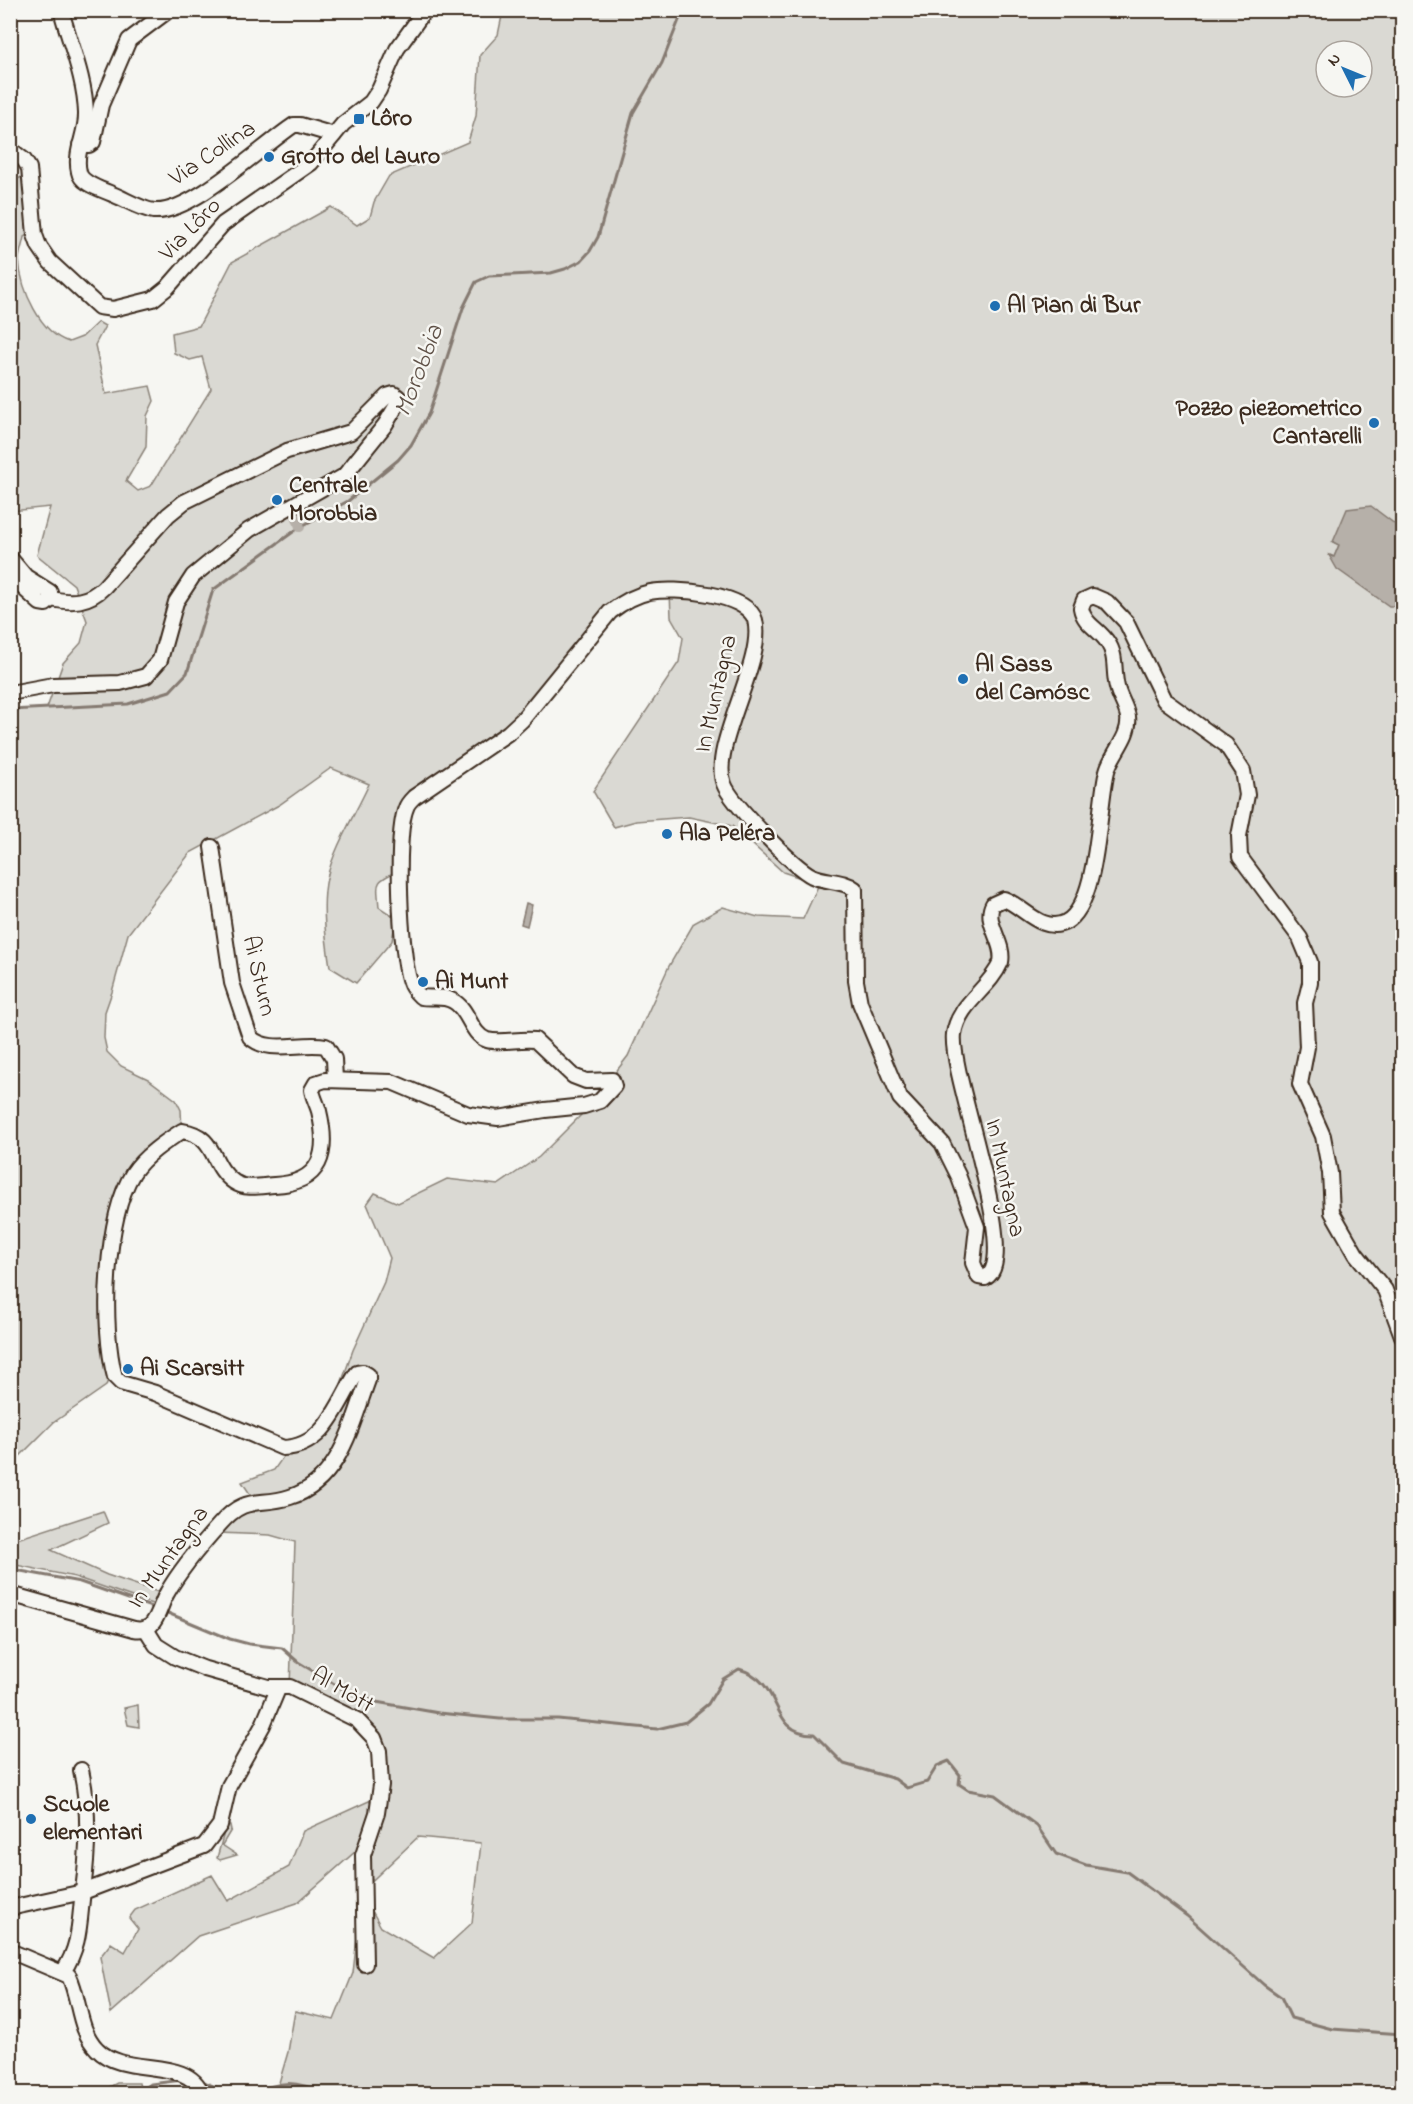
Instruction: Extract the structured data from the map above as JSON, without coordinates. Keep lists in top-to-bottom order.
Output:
{
  "streets": {
    "street": [
      "Via Collina",
      "Via Lôro",
      "In Muntagna",
      "Ai Sturn",
      "Al Mòtt"
    ]
  },
  "crossings": [
    ["Via Collina", "Via Lôro"],
    ["In Muntagna", "Ai Sturn"],
    ["In Muntagna", "Al Mòtt"]
  ],
  "water": ["Morobbia"],
  "places": {
    "transit": ["Lôro"],
    "other": [
      "Grotto del Lauro",
      "Al Pian di Bur",
      "Pozzo piezometrico Cantarelli",
      "Centrale Morobbia",
      "Al Sass del Camósc",
      "Ala Peléra",
      "Ai Munt",
      "Ai Scarsitt",
      "Scuole elementari"
    ]
  },
  "north": "top left"
}
